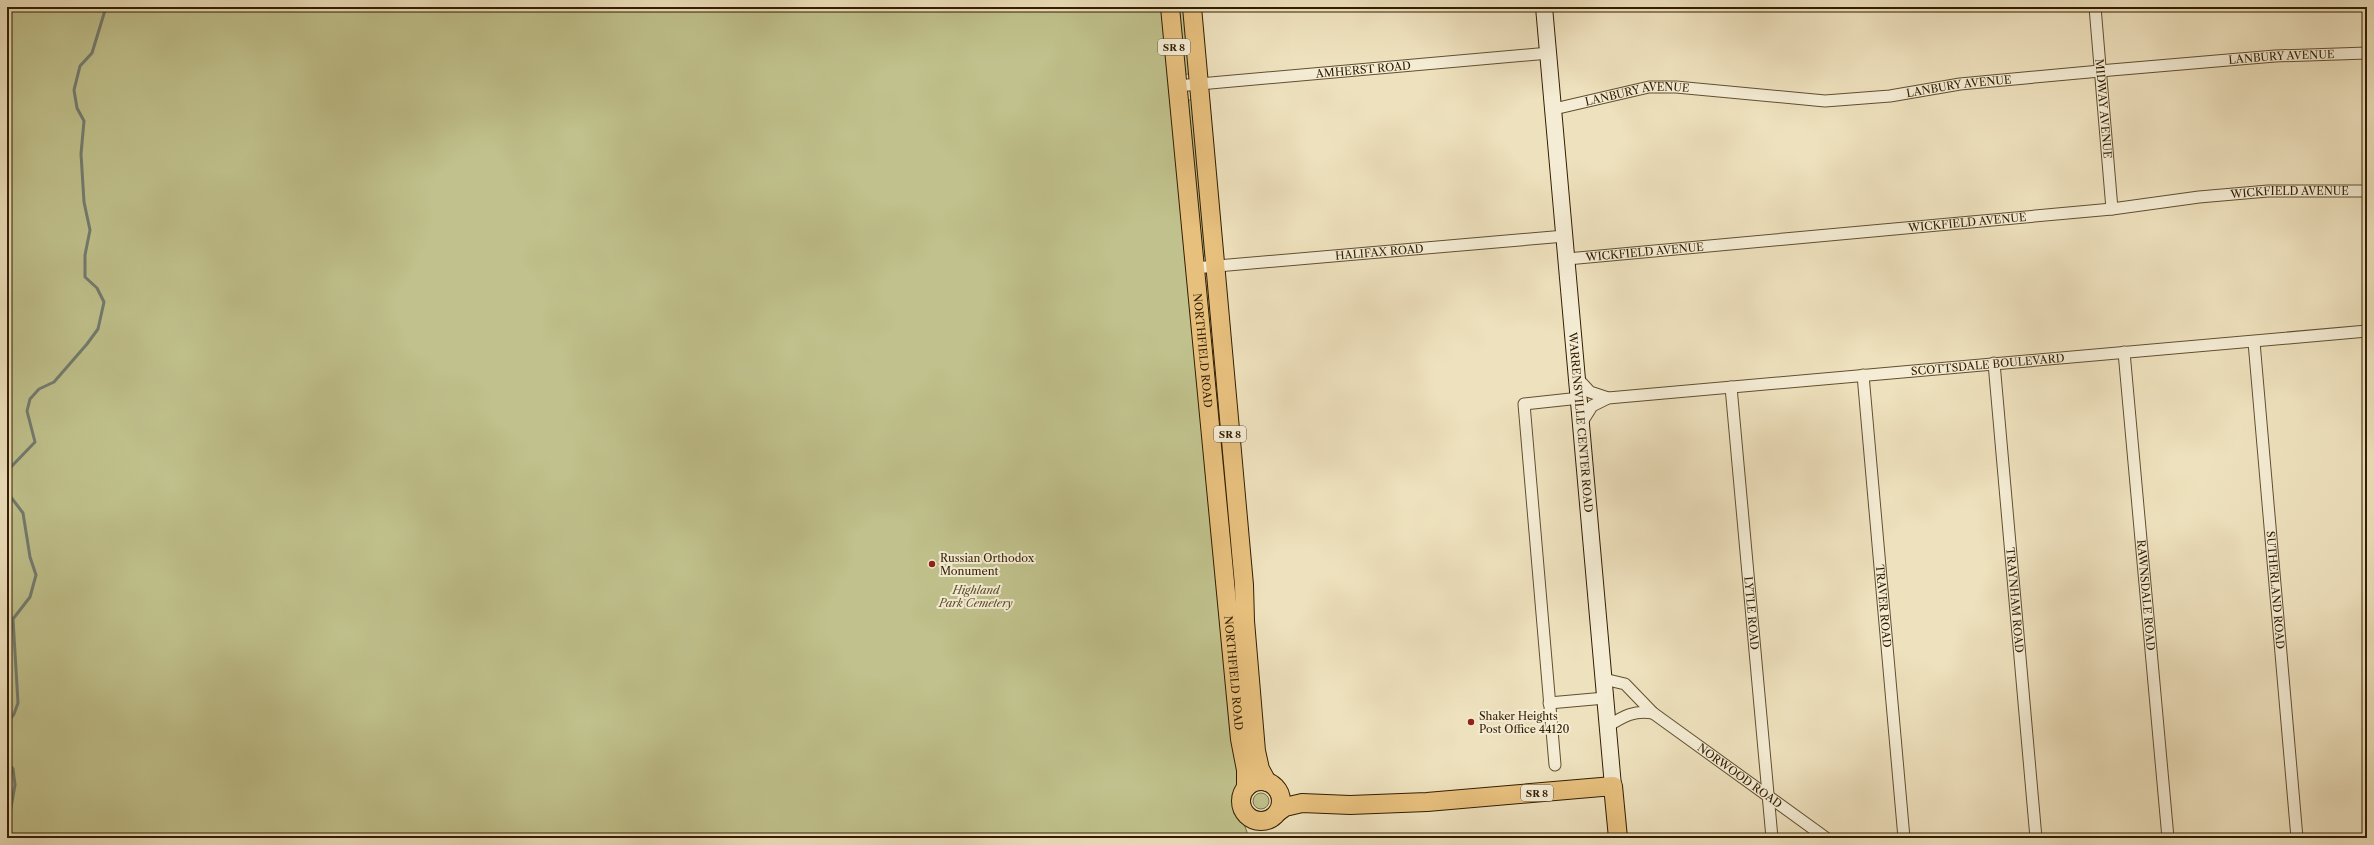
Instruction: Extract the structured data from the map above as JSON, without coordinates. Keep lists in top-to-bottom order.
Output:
{
  "streets": {
    "main road": ["SR 8", "NORTHFIELD ROAD", "WARRENSVILLE CENTER ROAD"],
    "street": [
      "LANBURY AVENUE",
      "AMHERST ROAD",
      "MIDWAY AVENUE",
      "WICKFIELD AVENUE",
      "HALIFAX ROAD",
      "SCOTTSDALE BOULEVARD",
      "SUTHERLAND ROAD",
      "RAWNSDALE ROAD",
      "TRAYNHAM ROAD",
      "TRAVER ROAD",
      "LYTLE ROAD",
      "NORWOOD ROAD"
    ]
  },
  "crossings": [
    ["SR 8", "NORTHFIELD ROAD"],
    ["SR 8", "WARRENSVILLE CENTER ROAD"],
    ["LANBURY AVENUE", "MIDWAY AVENUE"],
    ["LANBURY AVENUE", "WARRENSVILLE CENTER ROAD"],
    ["AMHERST ROAD", "NORTHFIELD ROAD"],
    ["AMHERST ROAD", "WARRENSVILLE CENTER ROAD"],
    ["MIDWAY AVENUE", "WICKFIELD AVENUE"],
    ["WICKFIELD AVENUE", "WARRENSVILLE CENTER ROAD"],
    ["HALIFAX ROAD", "NORTHFIELD ROAD"],
    ["HALIFAX ROAD", "WARRENSVILLE CENTER ROAD"],
    ["SCOTTSDALE BOULEVARD", "WARRENSVILLE CENTER ROAD"],
    ["SCOTTSDALE BOULEVARD", "SUTHERLAND ROAD"],
    ["SCOTTSDALE BOULEVARD", "RAWNSDALE ROAD"],
    ["SCOTTSDALE BOULEVARD", "TRAYNHAM ROAD"],
    ["SCOTTSDALE BOULEVARD", "TRAVER ROAD"],
    ["SCOTTSDALE BOULEVARD", "LYTLE ROAD"],
    ["WARRENSVILLE CENTER ROAD", "NORWOOD ROAD"],
    ["LYTLE ROAD", "NORWOOD ROAD"]
  ],
  "parks": ["Highland Park Cemetery"],
  "places": ["Russian Orthodox Monument", "Shaker Heights Post Office 44120"]
}
